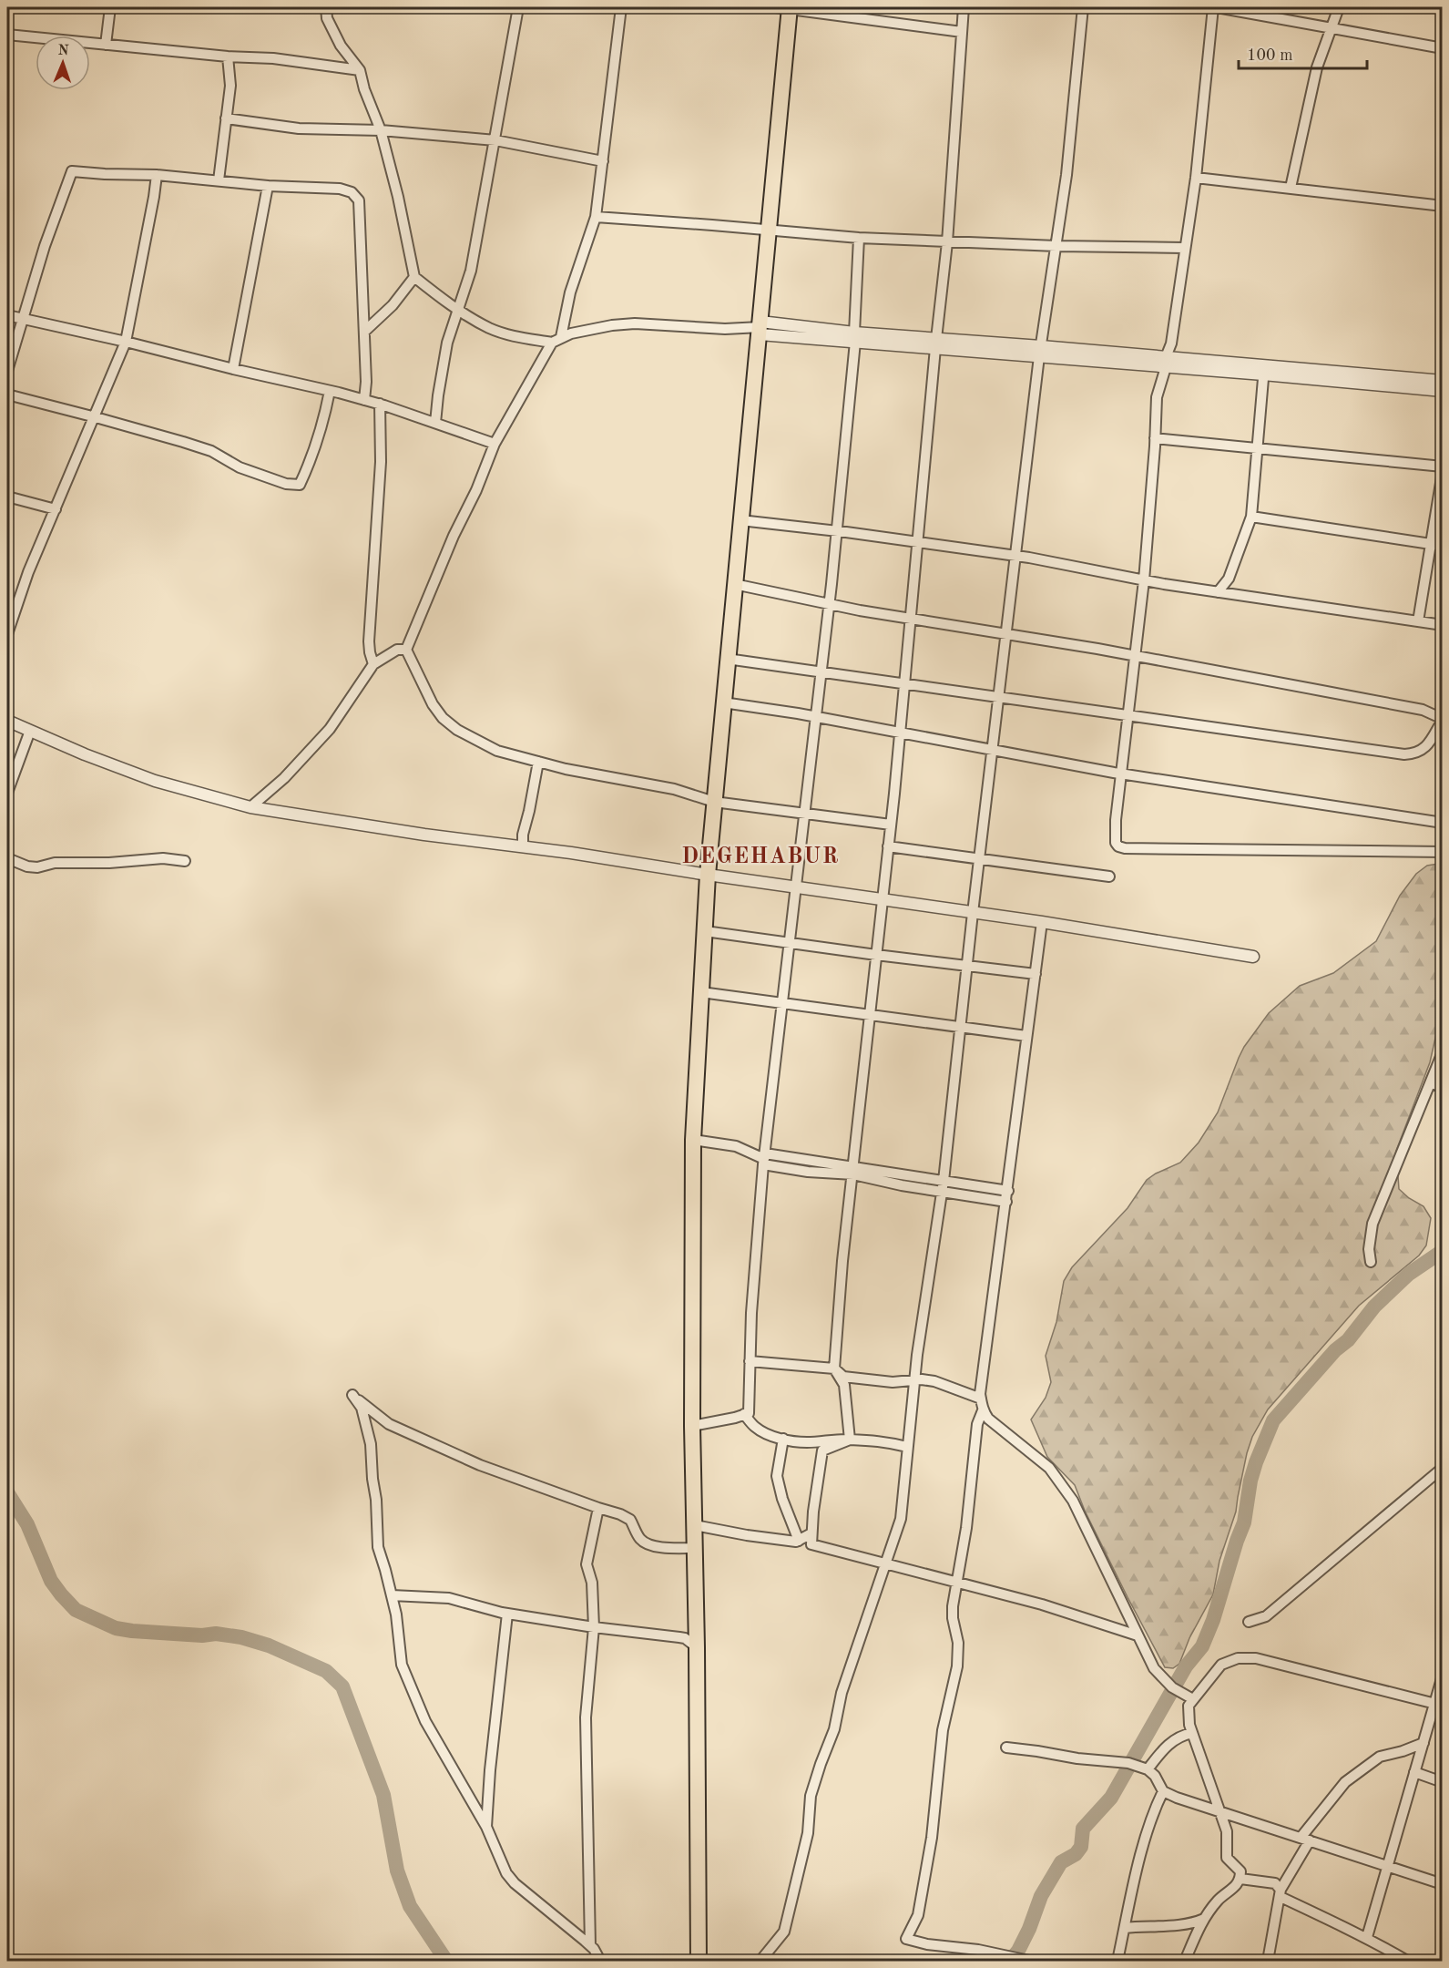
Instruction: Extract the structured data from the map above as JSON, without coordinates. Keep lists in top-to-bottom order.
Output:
{
  "districts": ["DEGEHABUR"],
  "scale_bar": "100 m",
  "north": "top"
}
